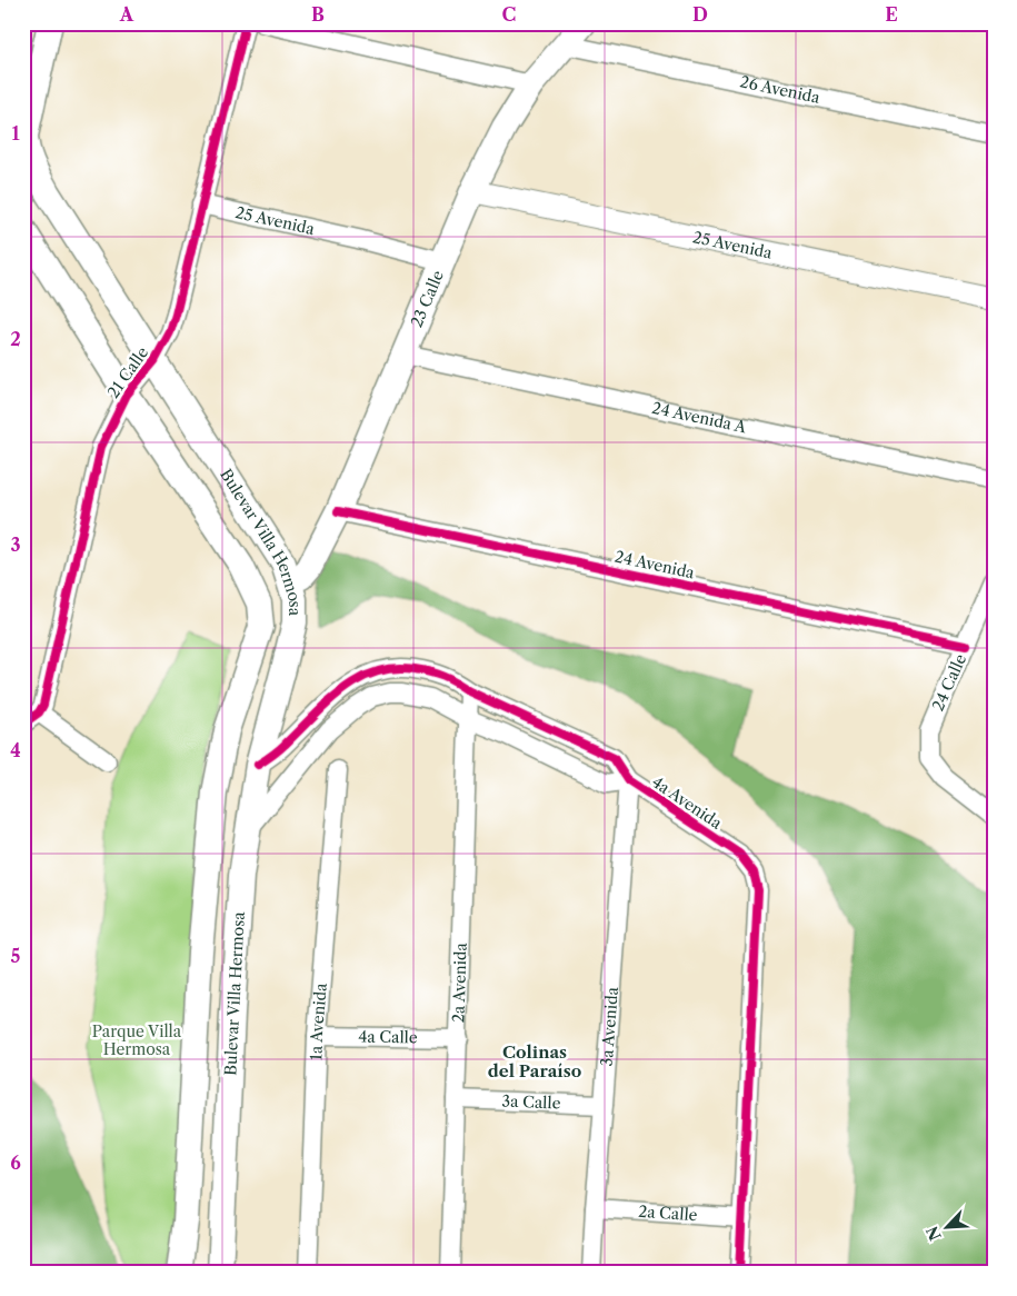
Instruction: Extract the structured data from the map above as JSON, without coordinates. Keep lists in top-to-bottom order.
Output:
{
  "streets": {
    "main road": ["23 Calle", "Bulevar Villa Hermosa"],
    "street": [
      "26 Avenida",
      "25 Avenida",
      "21 Calle",
      "24 Avenida A",
      "24 Avenida",
      "24 Calle",
      "4a Avenida",
      "2a Avenida",
      "1a Avenida",
      "3a Avenida",
      "4a Calle",
      "3a Calle",
      "2a Calle"
    ]
  },
  "crossings": [
    ["26 Avenida", "23 Calle"],
    ["25 Avenida", "23 Calle"],
    ["25 Avenida", "21 Calle"],
    ["23 Calle", "24 Avenida A"],
    ["23 Calle", "Bulevar Villa Hermosa"],
    ["23 Calle", "24 Avenida"],
    ["21 Calle", "Bulevar Villa Hermosa"],
    ["Bulevar Villa Hermosa", "4a Avenida"],
    ["24 Avenida", "24 Calle"],
    ["4a Avenida", "2a Avenida"],
    ["4a Avenida", "3a Avenida"],
    ["4a Avenida", "2a Calle"],
    ["2a Avenida", "4a Calle"],
    ["2a Avenida", "3a Calle"],
    ["1a Avenida", "4a Calle"],
    ["3a Avenida", "3a Calle"],
    ["3a Avenida", "2a Calle"]
  ],
  "districts": ["Colinas del Paraíso"],
  "parks": ["Parque Villa Hermosa"],
  "north": "bottom left",
  "grid": {
    "columns": [
      "A",
      "B",
      "C",
      "D",
      "E"
    ],
    "rows": [
      "1",
      "2",
      "3",
      "4",
      "5",
      "6"
    ]
  }
}
